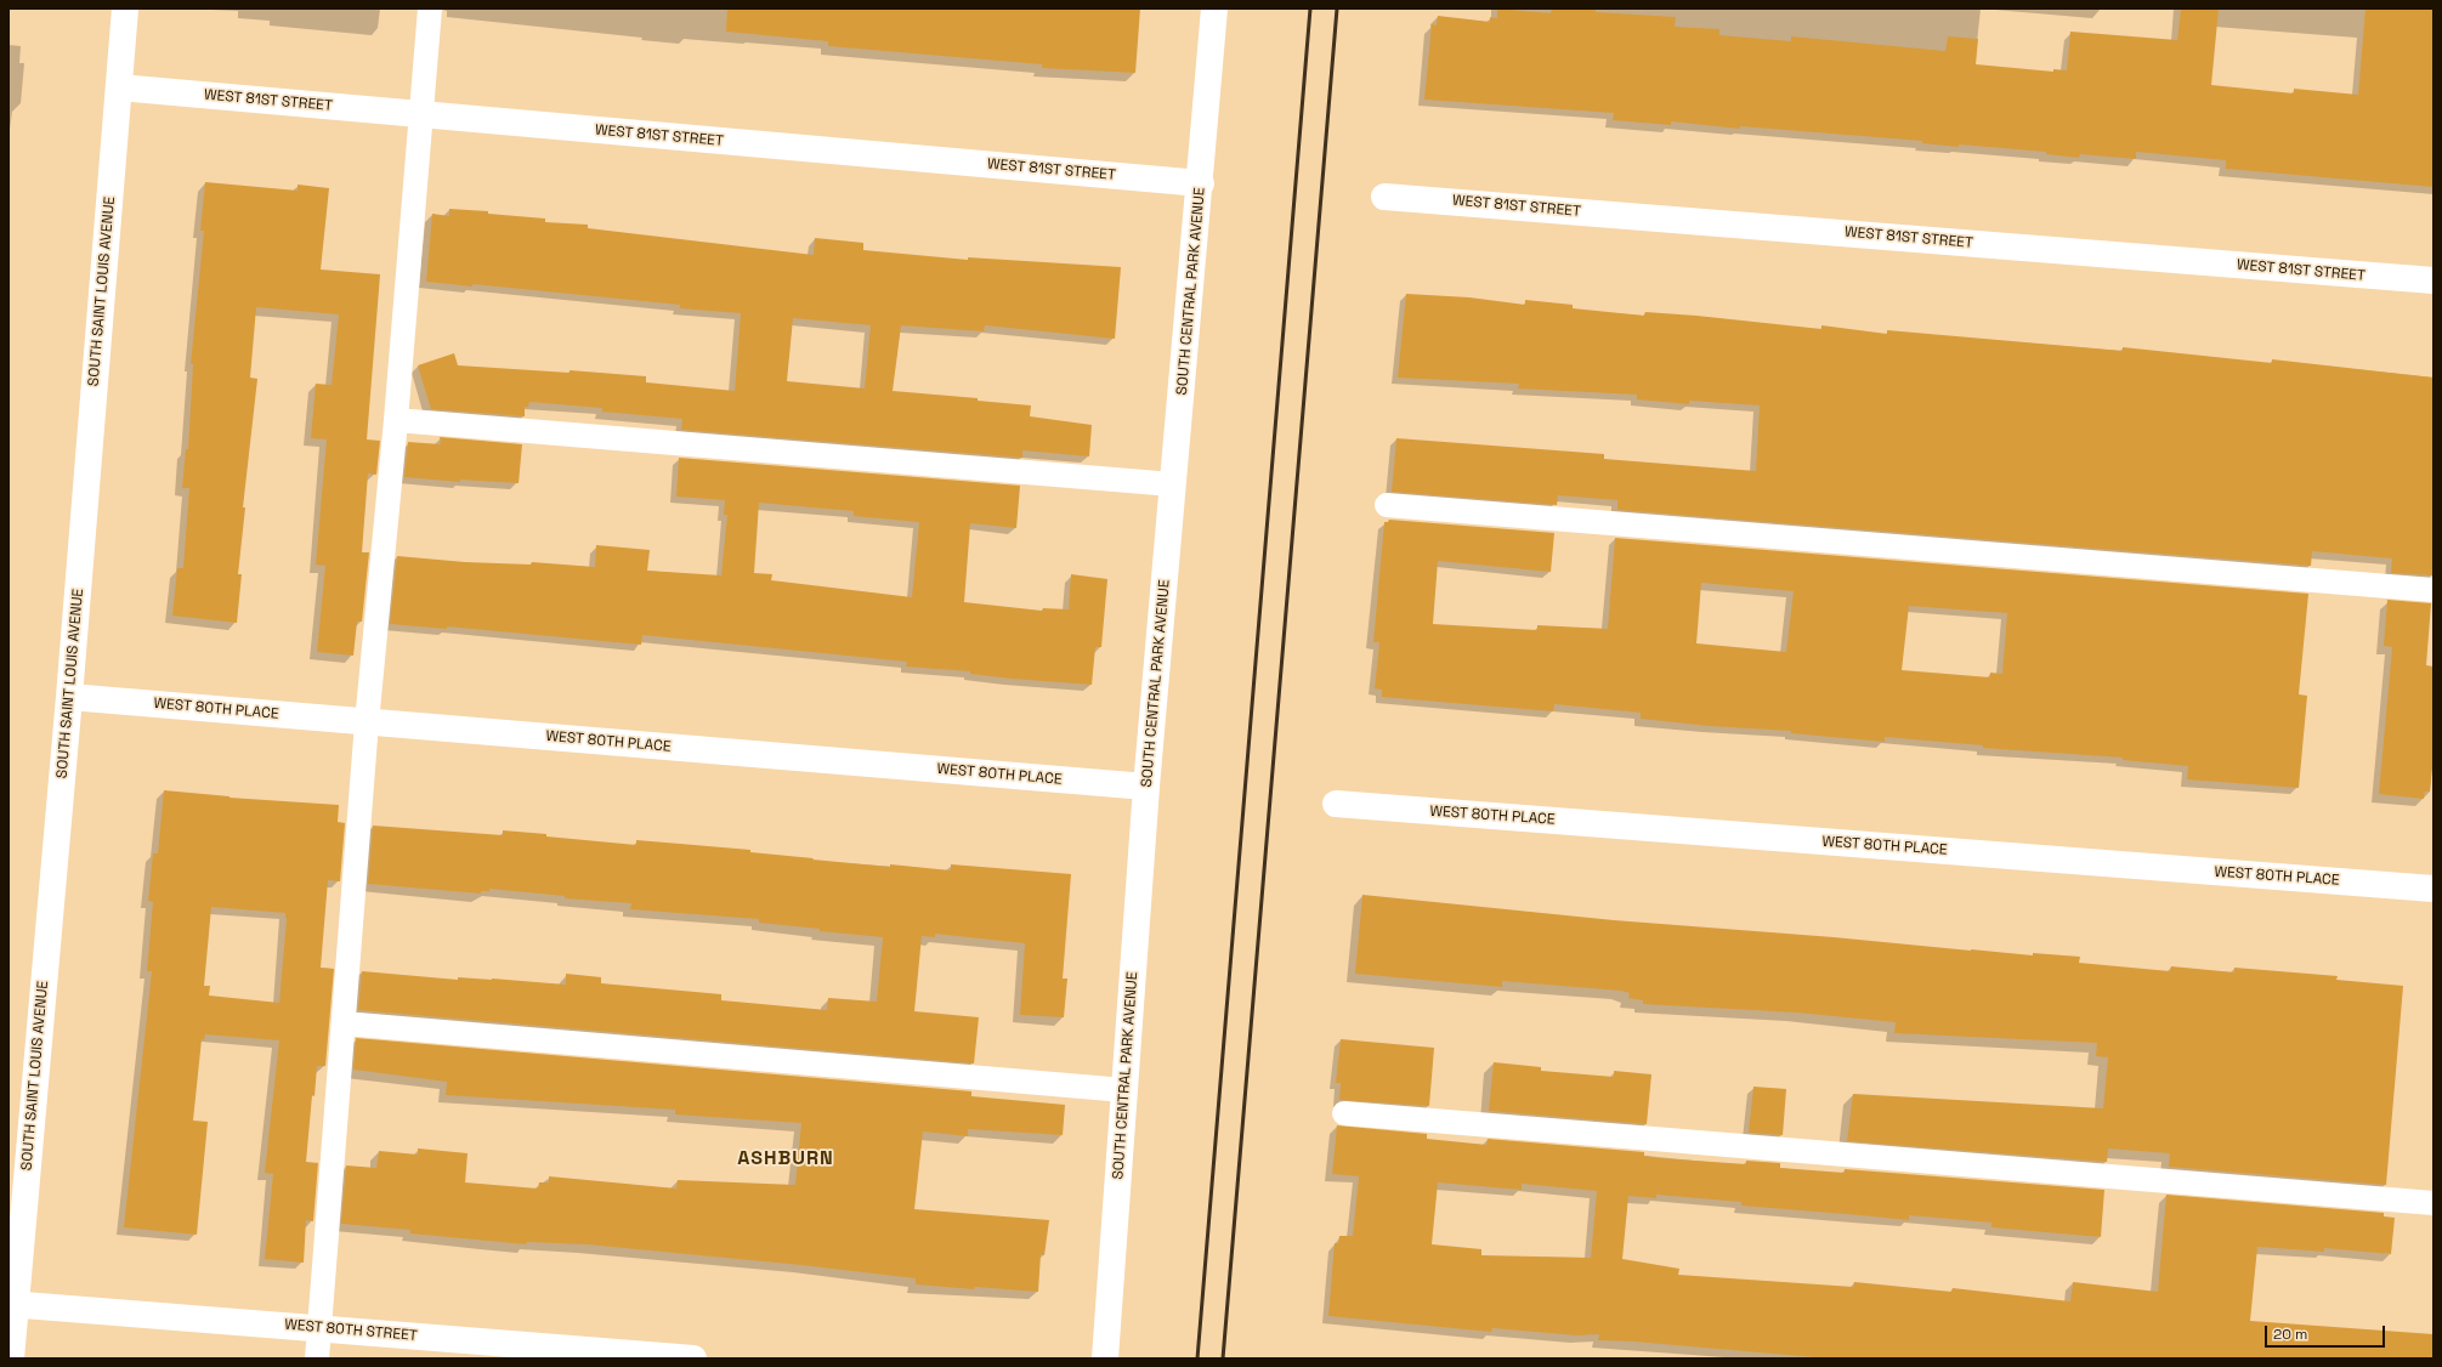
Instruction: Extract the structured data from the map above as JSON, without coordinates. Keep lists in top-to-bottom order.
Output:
{
  "streets": {
    "street": [
      "WEST 81ST STREET",
      "SOUTH SAINT LOUIS AVENUE",
      "SOUTH CENTRAL PARK AVENUE",
      "WEST 80TH PLACE",
      "WEST 80TH STREET"
    ]
  },
  "crossings": [
    ["WEST 81ST STREET", "SOUTH SAINT LOUIS AVENUE"],
    ["WEST 81ST STREET", "SOUTH CENTRAL PARK AVENUE"],
    ["SOUTH SAINT LOUIS AVENUE", "WEST 80TH PLACE"],
    ["SOUTH SAINT LOUIS AVENUE", "WEST 80TH STREET"],
    ["SOUTH CENTRAL PARK AVENUE", "WEST 80TH PLACE"]
  ],
  "districts": ["ASHBURN"],
  "scale_bar": "20 m"
}
